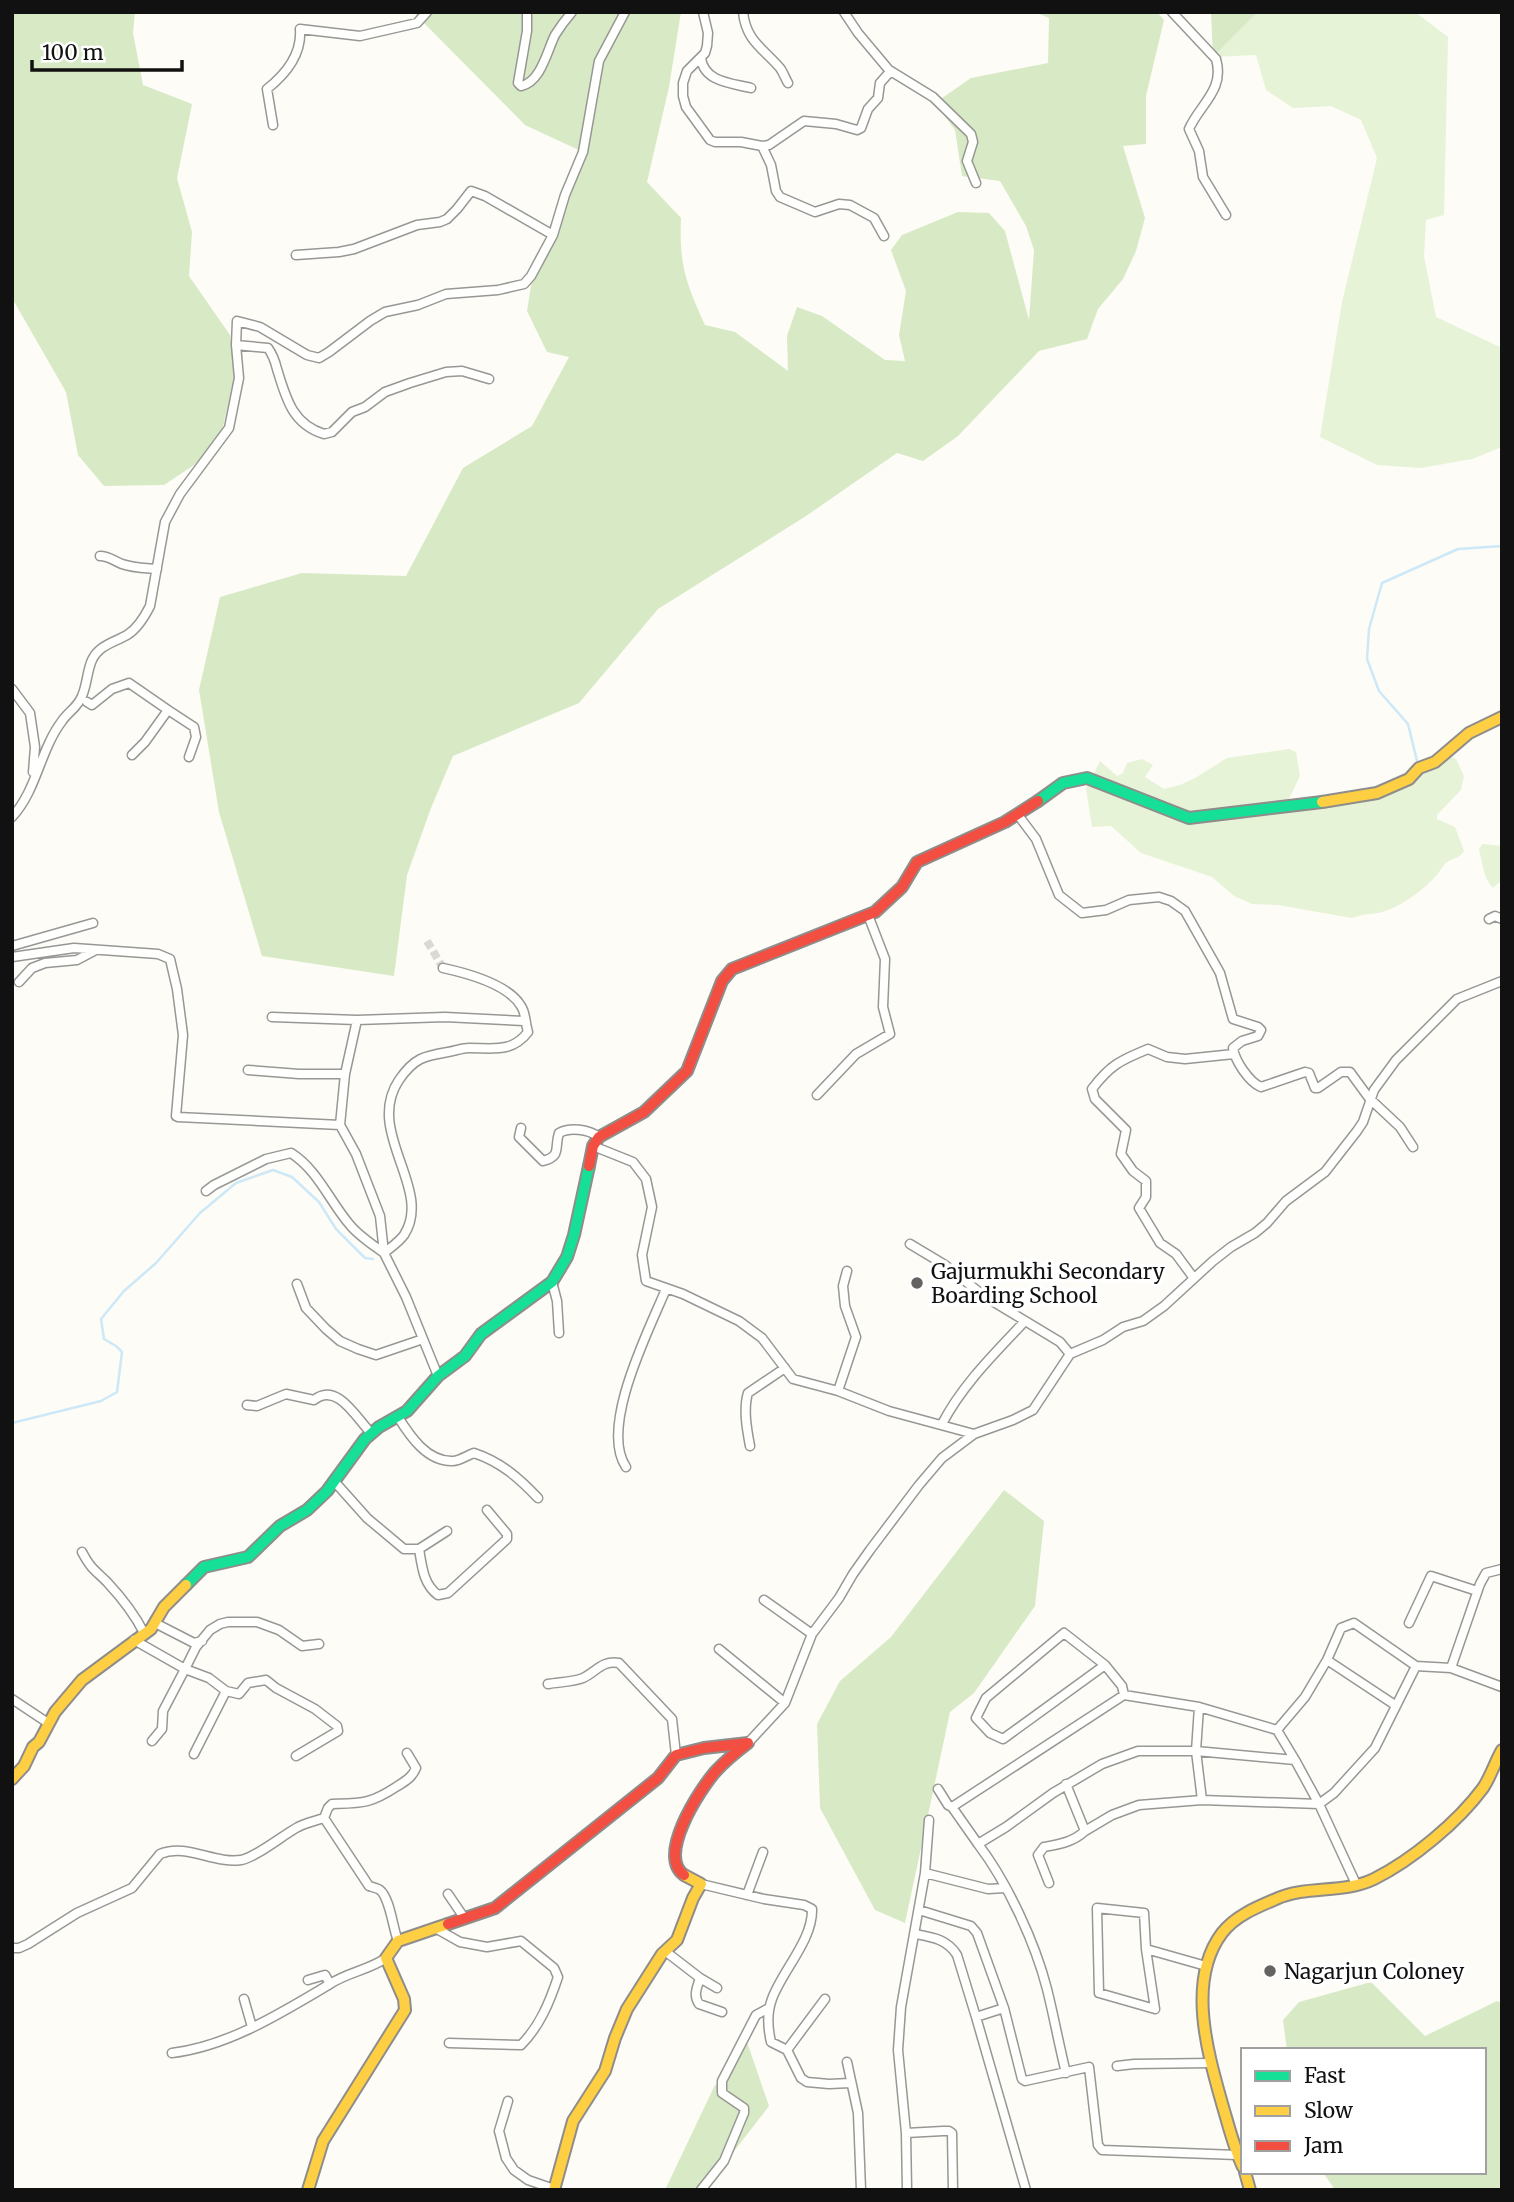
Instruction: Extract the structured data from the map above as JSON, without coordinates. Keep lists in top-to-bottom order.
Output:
{
  "places": ["Gajurmukhi Secondary Boarding School", "Nagarjun Coloney"],
  "legend": ["Fast", "Slow", "Jam"],
  "scale_bar": "100 m"
}
